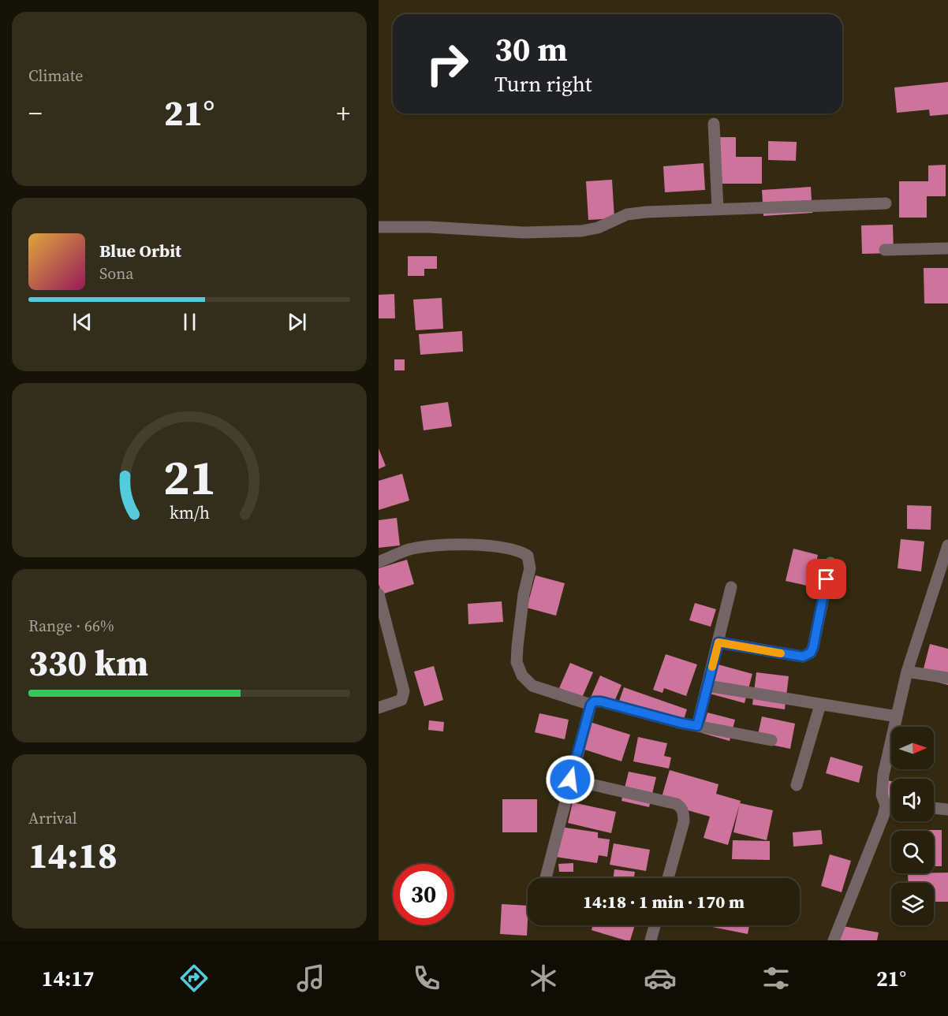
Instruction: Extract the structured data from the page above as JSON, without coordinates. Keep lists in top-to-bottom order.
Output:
{
  "north": "right",
  "page": {
    "tile": [
      "Climate",
      ["Range · 66%", "330 km"],
      ["Arrival", "14:18"]
    ],
    "turn": ["30 m", "Turn right"],
    "heat": ["−", "21°", "+"],
    "song": ["Blue Orbit", "Sona"],
    "limit": "30",
    "trip": "14:18 · 1 min · 170 m",
    "tabs": ["14:17", "21°"],
    "gauge": ["21", "km/h"]
  }
}
